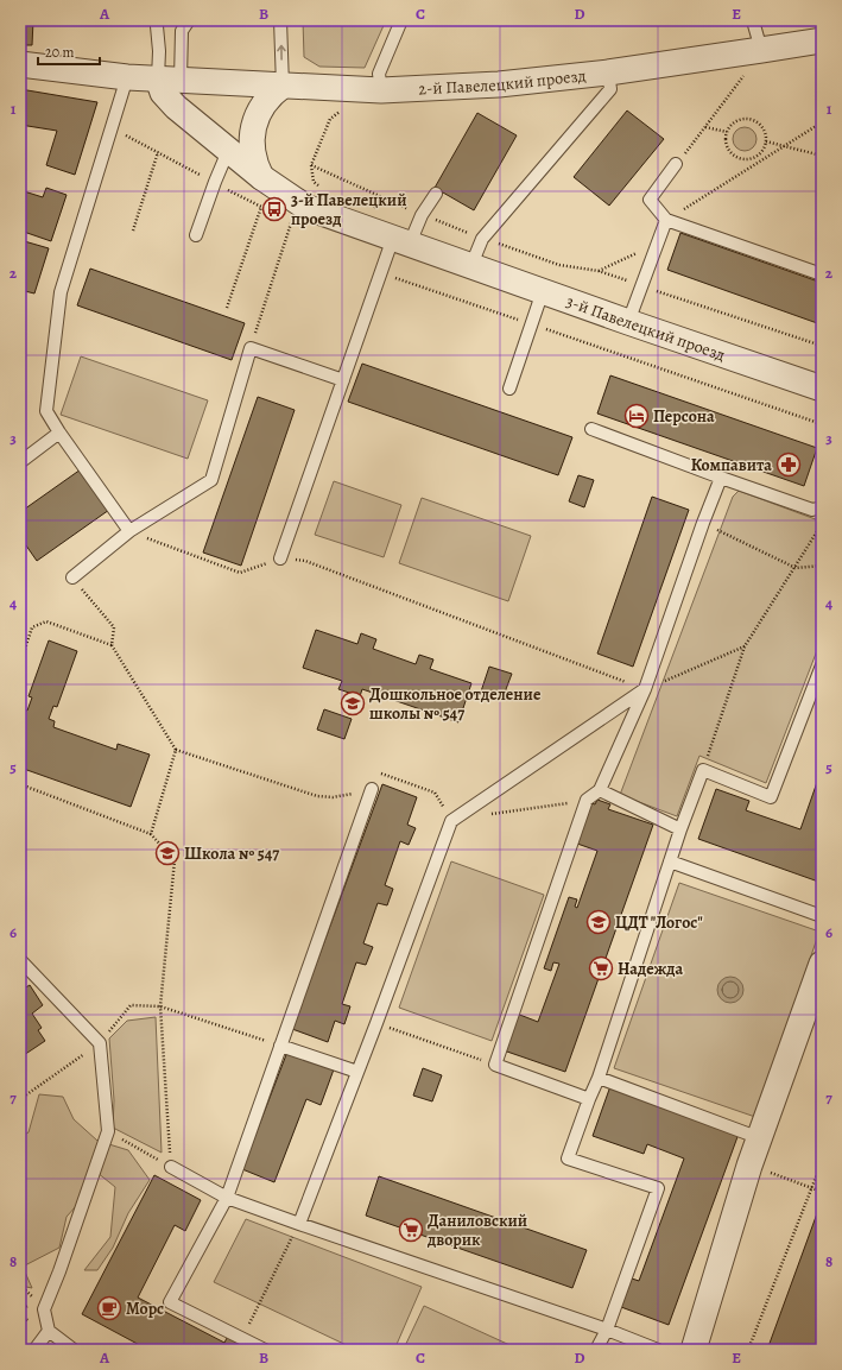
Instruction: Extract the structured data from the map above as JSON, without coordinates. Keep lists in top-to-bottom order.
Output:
{
  "streets": {
    "street": ["2-й Павелецкий проезд", "3-й Павелецкий проезд"]
  },
  "crossings": [
    ["2-й Павелецкий проезд", "3-й Павелецкий проезд"]
  ],
  "places": {
    "bus stop": ["3-й Павелецкий проезд"],
    "hotel": ["Персона"],
    "pharmacy": ["Компавита"],
    "school or university": ["Дошкольное отделение школы № 547", "Школа № 547", "ЦДТ \"Логос\""],
    "supermarket": ["Надежда", "Даниловский дворик"],
    "cafe": ["Морс"]
  },
  "scale_bar": "20 m",
  "grid": {
    "columns": [
      "A",
      "B",
      "C",
      "D",
      "E"
    ],
    "rows": [
      "1",
      "2",
      "3",
      "4",
      "5",
      "6",
      "7",
      "8"
    ]
  }
}
